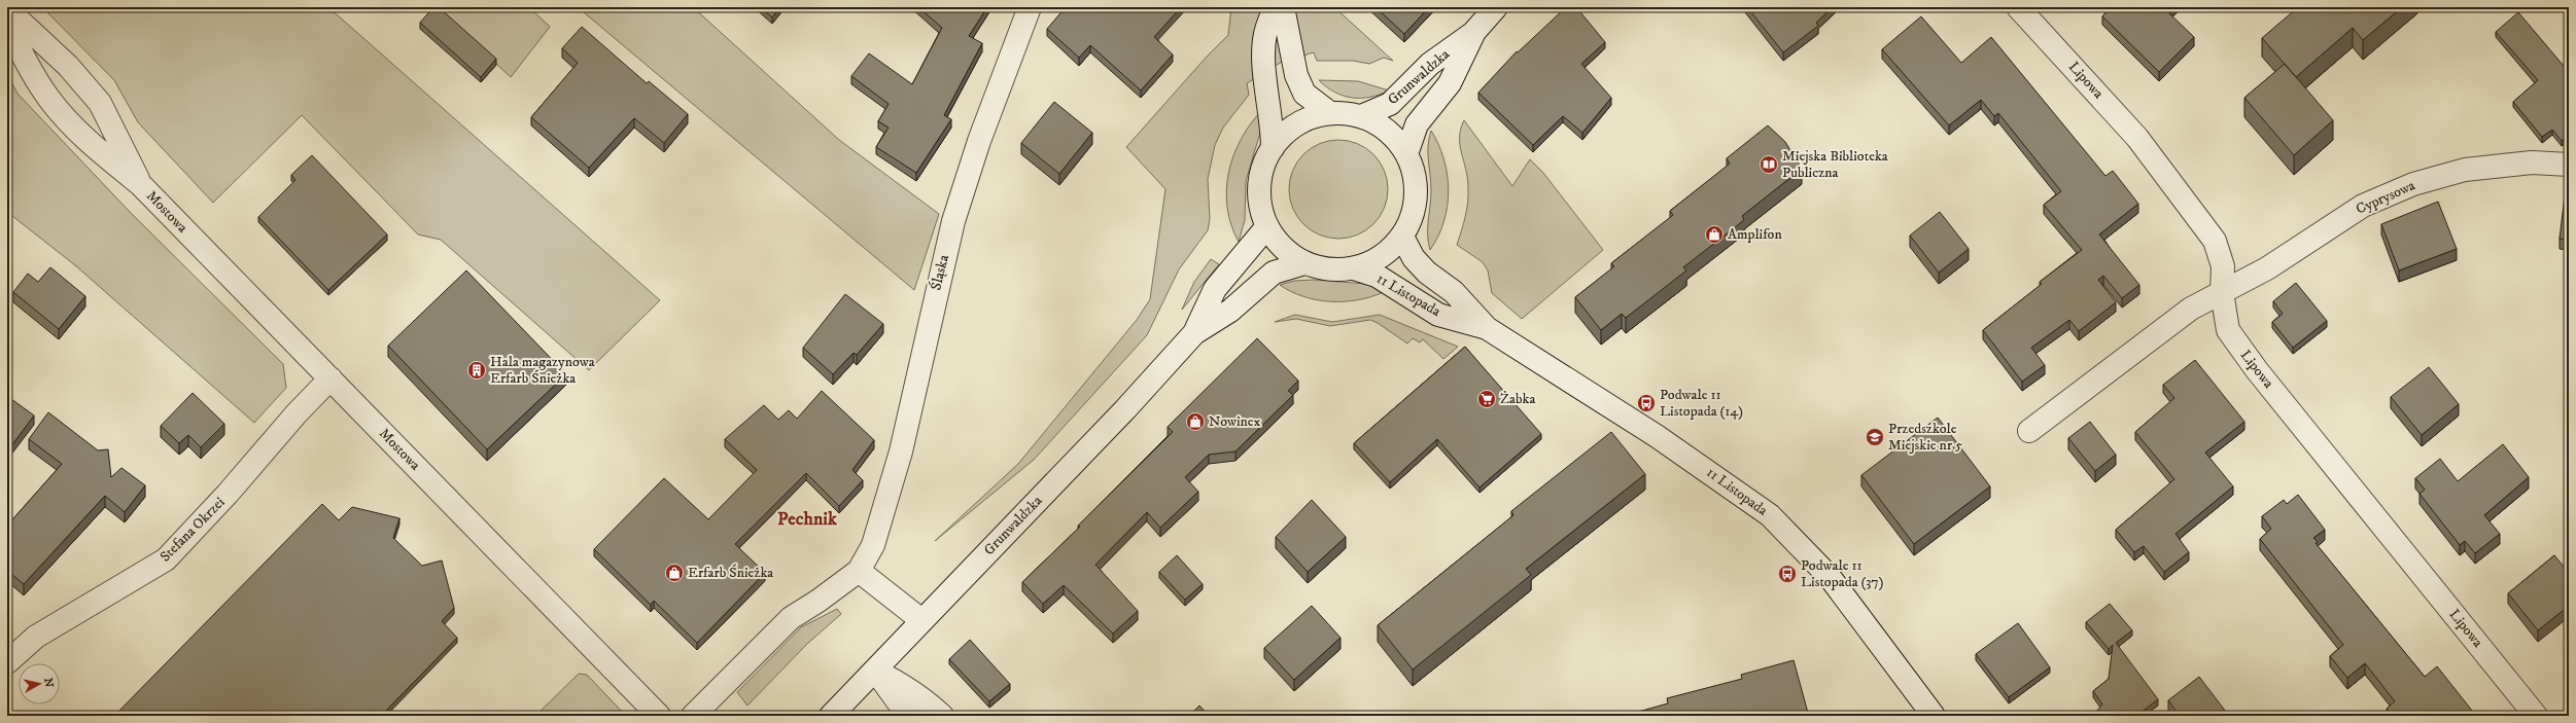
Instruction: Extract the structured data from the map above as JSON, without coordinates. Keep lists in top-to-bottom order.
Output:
{
  "streets": {
    "street": [
      "Grunwaldzka",
      "Lipowa",
      "Cyprysowa",
      "Mostowa",
      "Śląska",
      "11 Listopada",
      "Stefana Okrzei"
    ]
  },
  "crossings": [
    ["Lipowa", "Cyprysowa"],
    ["Mostowa", "Stefana Okrzei"]
  ],
  "districts": ["Pechnik"],
  "places": {
    "library": ["Miejska Biblioteka Publiczna"],
    "shop": ["Amplifon", "Nowinex", "Erfarb Śnieżka"],
    "building": ["Hala magazynowa Erfarb Śnieżka"],
    "supermarket": ["Żabka"],
    "bus stop": ["Podwale 11 Listopada (14)", "Podwale 11 Listopada (37)"],
    "school or university": ["Przedszkole Miejskie nr 5"]
  },
  "north": "right"
}
